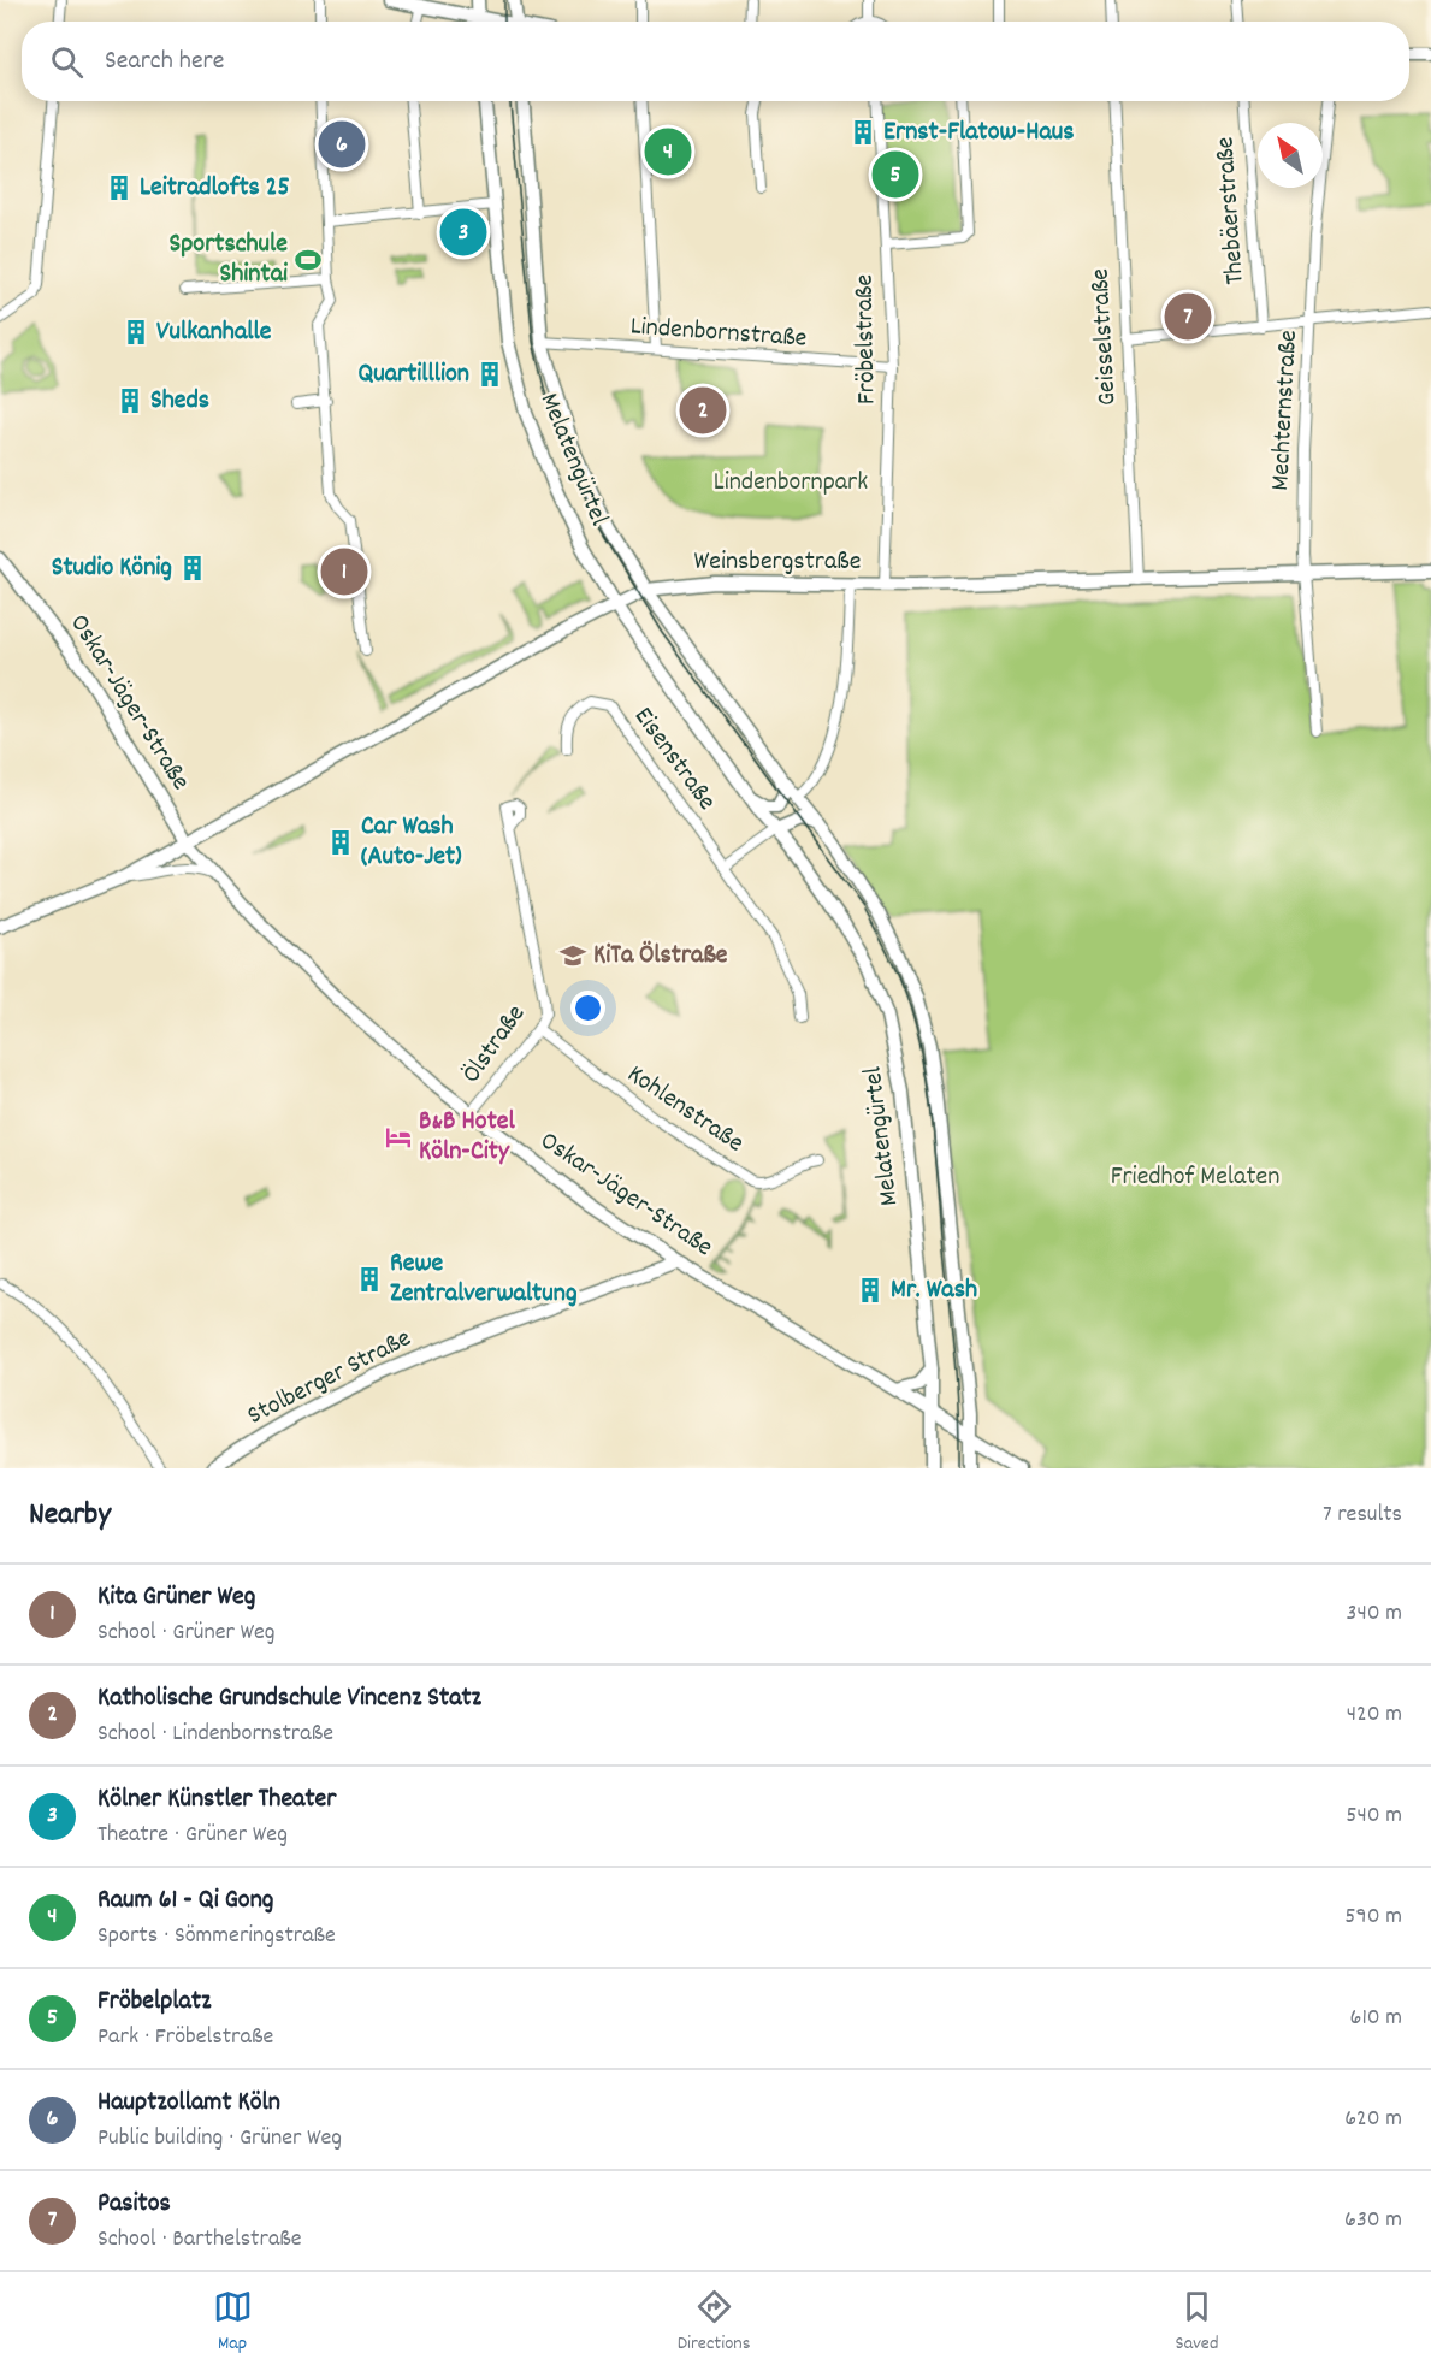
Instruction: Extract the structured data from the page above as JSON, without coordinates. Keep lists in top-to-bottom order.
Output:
{
  "streets": {
    "main road": [
      "Melatengürtel",
      "Weinsbergstraße",
      "Oskar-Jäger-Straße",
      "Stolberger Straße"
    ],
    "street": [
      "Thebäerstraße",
      "Lindenbornstraße",
      "Geisselstraße",
      "Fröbelstraße",
      "Mechternstraße",
      "Eisenstraße",
      "Ölstraße",
      "Kohlenstraße"
    ]
  },
  "crossings": [
    ["Lindenbornstraße", "Fröbelstraße"],
    ["Lindenbornstraße", "Melatengürtel"],
    ["Geisselstraße", "Weinsbergstraße"],
    ["Fröbelstraße", "Weinsbergstraße"],
    ["Mechternstraße", "Weinsbergstraße"],
    ["Melatengürtel", "Weinsbergstraße"],
    ["Melatengürtel", "Oskar-Jäger-Straße"],
    ["Weinsbergstraße", "Oskar-Jäger-Straße"],
    ["Oskar-Jäger-Straße", "Ölstraße"],
    ["Oskar-Jäger-Straße", "Stolberger Straße"],
    ["Ölstraße", "Kohlenstraße"]
  ],
  "parks": ["Lindenbornpark", "Friedhof Melaten"],
  "places": {
    "building": [
      "Ernst-Flatow-Haus",
      "Leitradlofts 25",
      "Vulkanhalle",
      "Quartilllion",
      "Sheds",
      "Studio König",
      "Car Wash (Auto-Jet)",
      "Rewe Zentralverwaltung",
      "Mr. Wash"
    ],
    "sports": ["Sportschule Shintai"],
    "school or university": ["KiTa Ölstraße"],
    "hotel": ["B&B Hotel Köln-City"]
  },
  "north": "top left",
  "page": {
    "search": "Search here",
    "pins": [
      "6",
      "4",
      "5",
      "3",
      "7",
      "2",
      "1"
    ],
    "heading": ["Nearby", "7 results"],
    "list": [
      {
        "mark": "1",
        "name": "Kita Grüner Weg",
        "note": "School · Grüner Weg",
        "value": "340 m"
      },
      {
        "mark": "2",
        "name": "Katholische Grundschule Vincenz Statz",
        "note": "School · Lindenbornstraße",
        "value": "420 m"
      },
      {
        "mark": "3",
        "name": "Kölner Künstler Theater",
        "note": "Theatre · Grüner Weg",
        "value": "540 m"
      },
      {
        "mark": "4",
        "name": "Raum 61 - Qi Gong",
        "note": "Sports · Sömmeringstraße",
        "value": "590 m"
      },
      {
        "mark": "5",
        "name": "Fröbelplatz",
        "note": "Park · Fröbelstraße",
        "value": "610 m"
      },
      {
        "mark": "6",
        "name": "Hauptzollamt Köln",
        "note": "Public building · Grüner Weg",
        "value": "620 m"
      },
      {
        "mark": "7",
        "name": "Pasitos",
        "note": "School · Barthelstraße",
        "value": "630 m"
      }
    ],
    "nav": ["Map", "Directions", "Saved"]
  }
}
